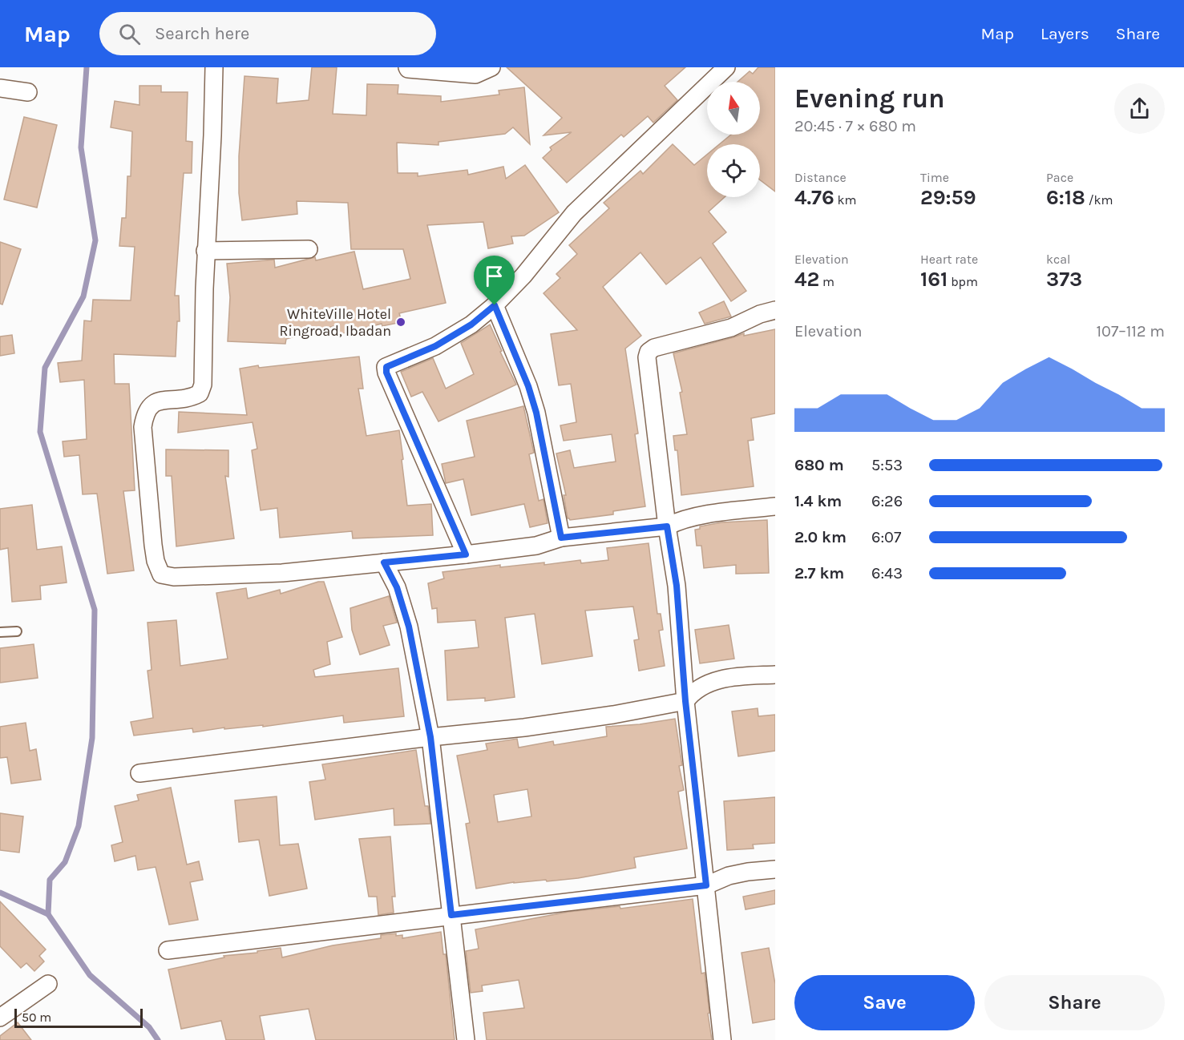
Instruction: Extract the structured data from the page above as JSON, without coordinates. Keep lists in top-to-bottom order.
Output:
{
  "places": ["WhiteVille Hotel Ringroad, Ibadan"],
  "scale_bar": "50 m",
  "north": "top",
  "page": {
    "header": "Map",
    "search": "Search here",
    "nav": ["Map", "Layers", "Share"],
    "heading": ["Evening run", "20:45 · 7 × 680 m"],
    "stats": [
      ["Distance", "4.76 km"],
      ["Time", "29:59"],
      ["Pace", "6:18 /km"],
      ["Elevation", "42 m"],
      ["Heart rate", "161 bpm"],
      ["kcal", "373"]
    ],
    "chart": ["Elevation", "107–112 m"],
    "list": [
      {
        "name": "680 m",
        "note": "5:53"
      },
      {
        "name": "1.4 km",
        "note": "6:26"
      },
      {
        "name": "2.0 km",
        "note": "6:07"
      },
      {
        "name": "2.7 km",
        "note": "6:43"
      }
    ],
    "buttons": ["Save", "Share"],
    "scale": "50 m"
  }
}
